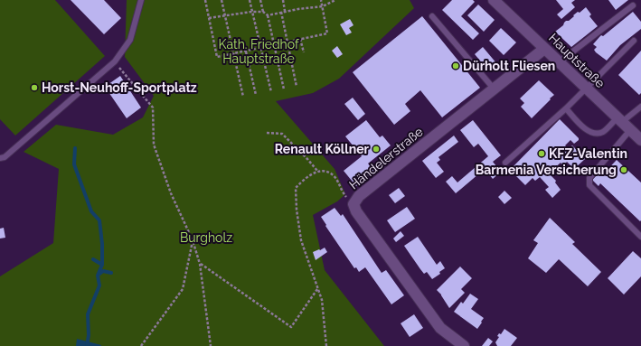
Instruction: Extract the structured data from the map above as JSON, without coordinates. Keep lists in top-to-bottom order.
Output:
{
  "streets": {
    "street": ["Hauptstraße", "Händelerstraße"]
  },
  "crossings": [
    ["Hauptstraße", "Händelerstraße"]
  ],
  "parks": ["Kath. Friedhof Hauptstraße", "Burgholz"],
  "places": [
    "Dürholt Fliesen",
    "Horst-Neuhoff-Sportplatz",
    "Renault Köllner",
    "KFZ-Valentin",
    "Barmenia Versicherung"
  ]
}
